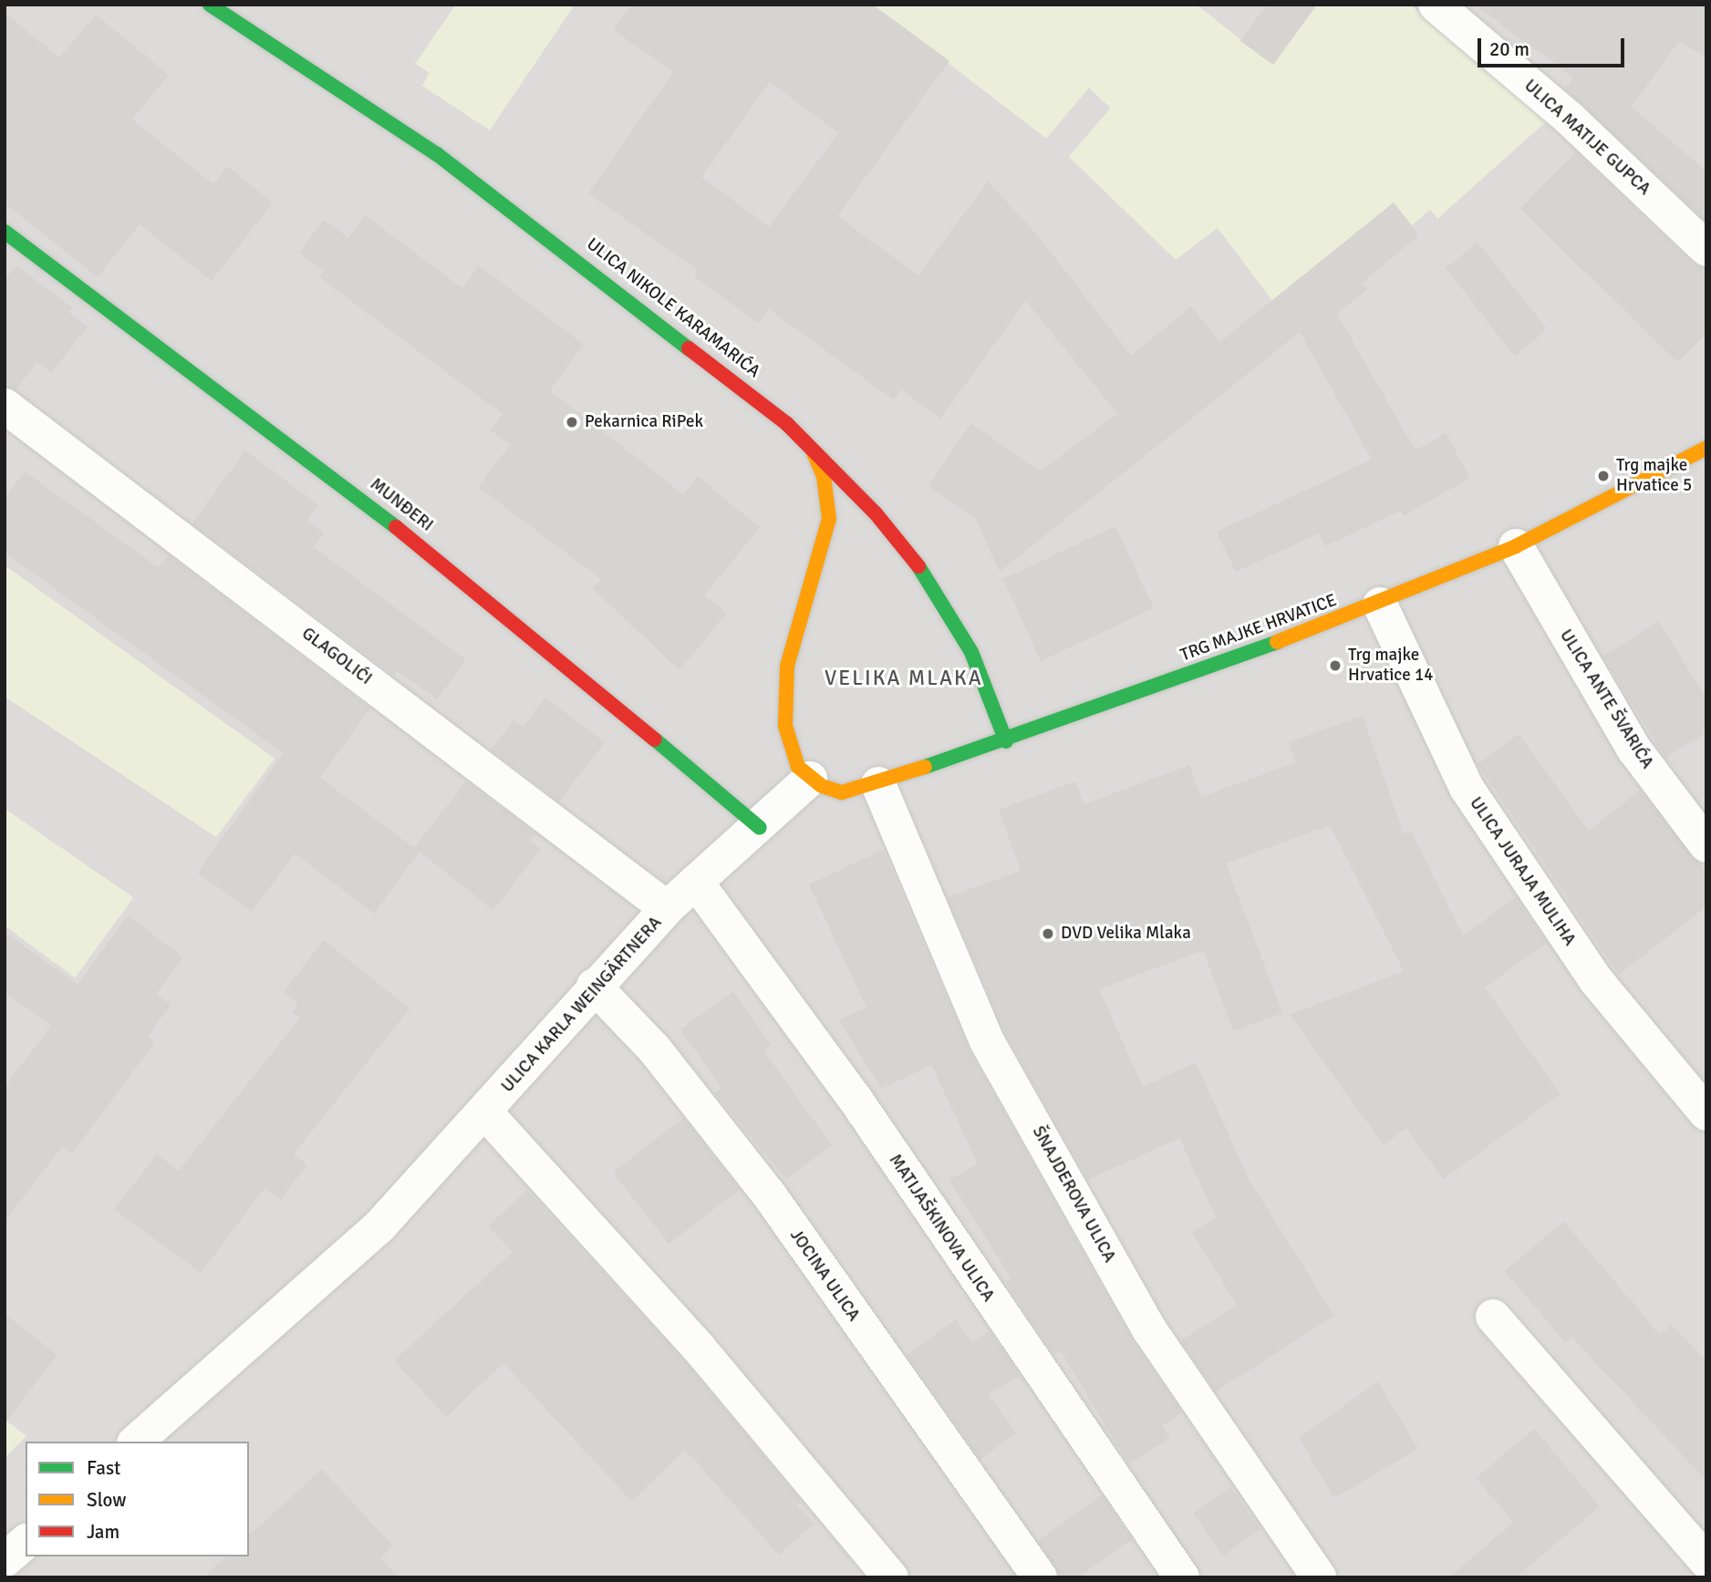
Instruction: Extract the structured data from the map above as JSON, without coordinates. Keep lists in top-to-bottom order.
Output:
{
  "streets": {
    "street": [
      "ULICA MATIJE GUPCA",
      "ULICA NIKOLE KARAMARIĆA",
      "MUNĐERI",
      "TRG MAJKE HRVATICE",
      "GLAGOLIĆI",
      "ULICA ANTE ŠVARIĆA",
      "ULICA JURAJA MULIHA",
      "ULICA KARLA WEINGÄRTNERA",
      "ŠNAJDEROVA ULICA",
      "MATIJAŠKINOVA ULICA",
      "JOCINA ULICA"
    ]
  },
  "crossings": [
    ["ULICA NIKOLE KARAMARIĆA", "TRG MAJKE HRVATICE"],
    ["MUNĐERI", "ULICA KARLA WEINGÄRTNERA"],
    ["TRG MAJKE HRVATICE", "ULICA ANTE ŠVARIĆA"],
    ["TRG MAJKE HRVATICE", "ULICA JURAJA MULIHA"],
    ["TRG MAJKE HRVATICE", "ULICA KARLA WEINGÄRTNERA"],
    ["TRG MAJKE HRVATICE", "ŠNAJDEROVA ULICA"],
    ["GLAGOLIĆI", "ULICA KARLA WEINGÄRTNERA"],
    ["ULICA KARLA WEINGÄRTNERA", "MATIJAŠKINOVA ULICA"],
    ["ULICA KARLA WEINGÄRTNERA", "JOCINA ULICA"]
  ],
  "districts": ["VELIKA MLAKA"],
  "places": [
    "Pekarnica RiPek",
    "Trg majke Hrvatice 5",
    "Trg majke Hrvatice 14",
    "DVD Velika Mlaka"
  ],
  "legend": ["Fast", "Slow", "Jam"],
  "scale_bar": "20 m"
}
